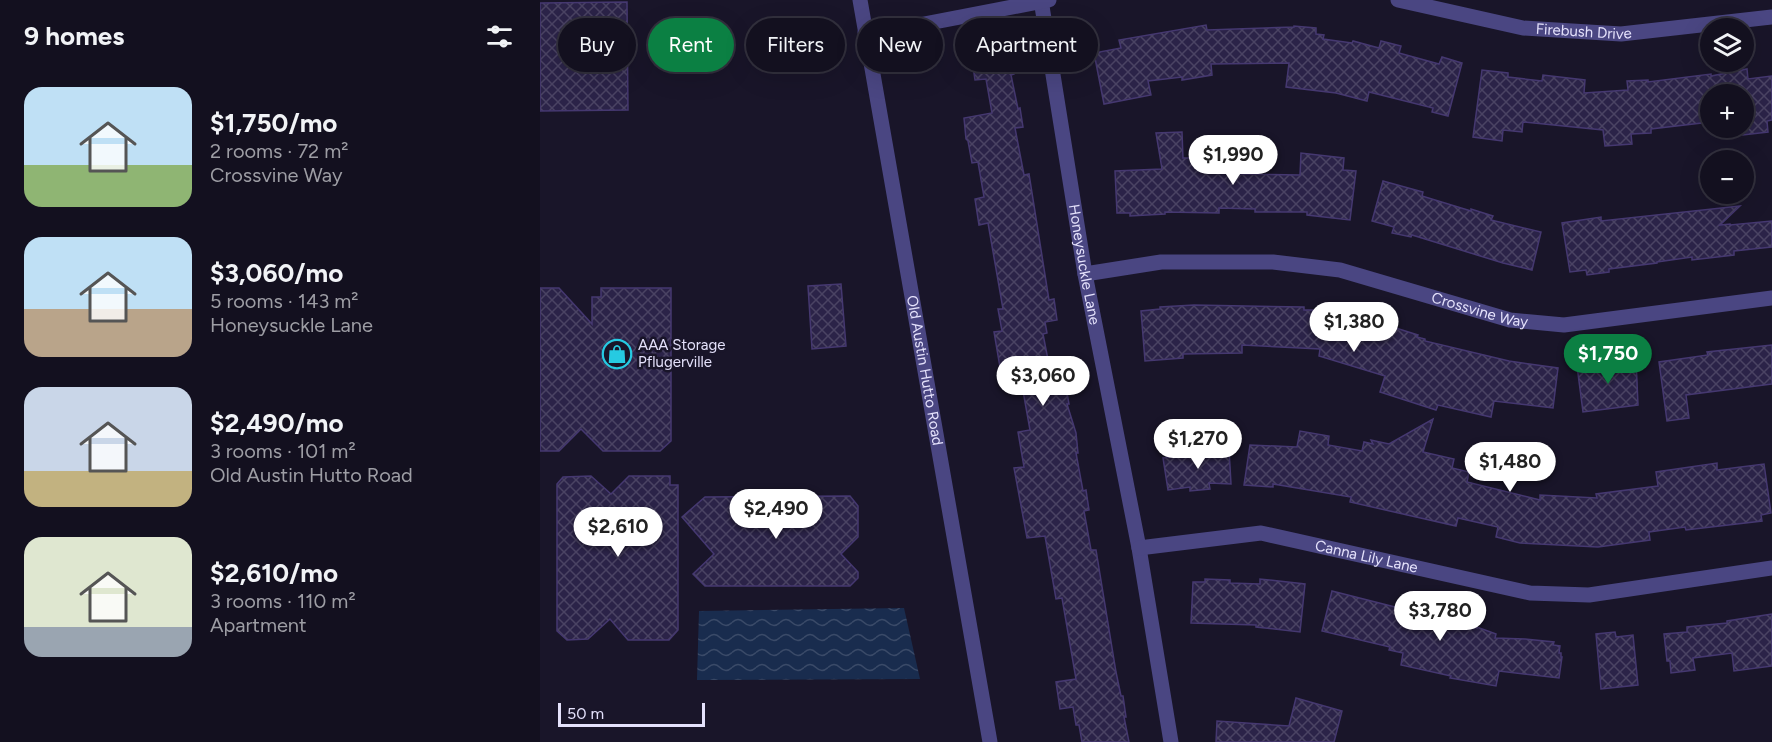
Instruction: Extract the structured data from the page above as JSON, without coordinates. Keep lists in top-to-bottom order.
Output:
{
  "streets": {
    "street": [
      "Firebush Drive",
      "Honeysuckle Lane",
      "Crossvine Way",
      "Old Austin Hutto Road",
      "Canna Lily Lane"
    ]
  },
  "crossings": [
    ["Honeysuckle Lane", "Crossvine Way"],
    ["Honeysuckle Lane", "Canna Lily Lane"]
  ],
  "places": {
    "shop": ["AAA Storage Pflugerville"]
  },
  "scale_bar": "50 m",
  "page": {
    "heading": "9 homes",
    "map_buttons": ["+", "−"],
    "chip": [
      "Buy",
      "Rent",
      "Filters",
      "New",
      "Apartment"
    ],
    "list": [
      {
        "name": "$1,750/mo",
        "note": "2 rooms · 72 m² · Crossvine Way"
      },
      {
        "name": "$3,060/mo",
        "note": "5 rooms · 143 m² · Honeysuckle Lane"
      },
      {
        "name": "$2,490/mo",
        "note": "3 rooms · 101 m² · Old Austin Hutto Road"
      },
      {
        "name": "$2,610/mo",
        "note": "3 rooms · 110 m² · Apartment"
      }
    ],
    "price": [
      "$1,990",
      "$1,380",
      "$1,750",
      "$3,060",
      "$1,270",
      "$1,480",
      "$2,490",
      "$2,610",
      "$3,780"
    ],
    "scale": "50 m"
  }
}
